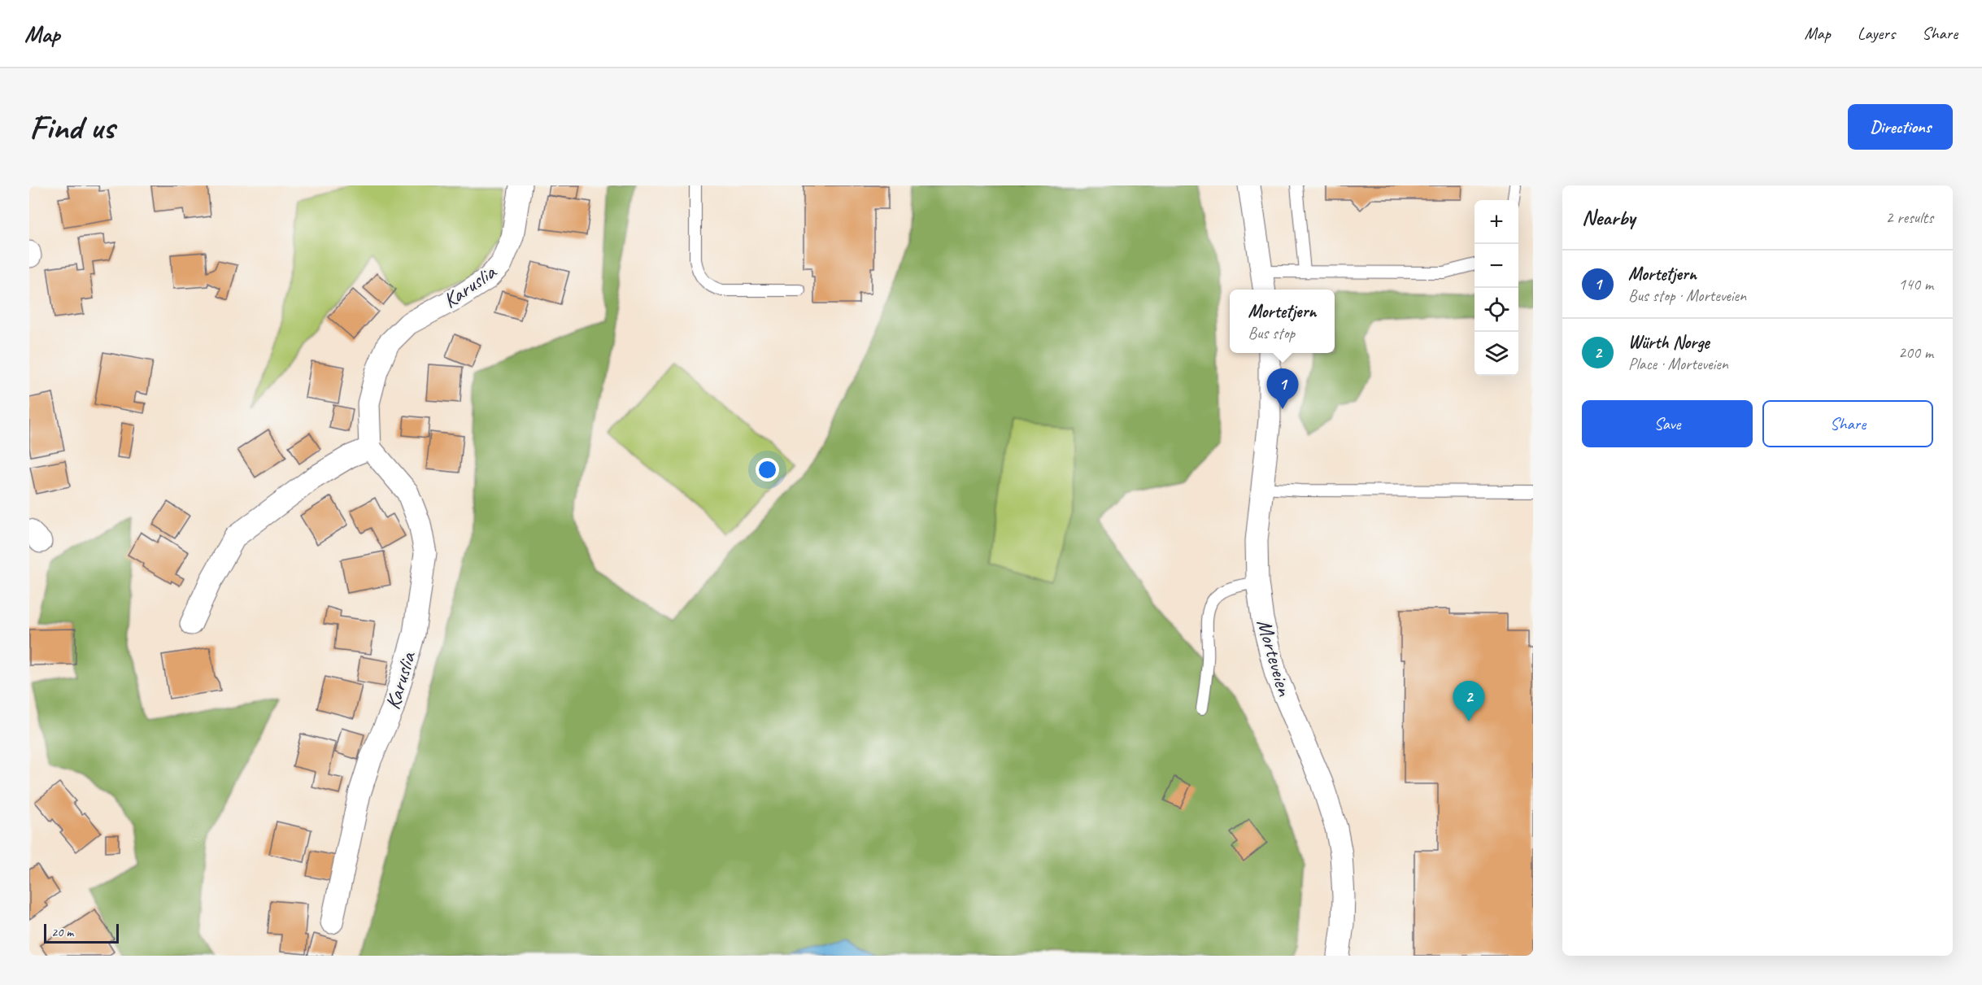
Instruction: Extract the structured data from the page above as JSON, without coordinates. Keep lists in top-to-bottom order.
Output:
{
  "streets": {
    "street": ["Karuslia", "Morteveien"]
  },
  "scale_bar": "20 m",
  "page": {
    "header": "Map",
    "nav": ["Map", "Layers", "Share"],
    "buttons": [
      "Directions",
      ["Save", "Share"]
    ],
    "title": "Find us",
    "heading": ["Nearby", "2 results"],
    "map_buttons": ["+", "−"],
    "list": [
      {
        "mark": "1",
        "name": "Mortetjern",
        "note": "Bus stop · Morteveien",
        "value": "140 m"
      },
      {
        "mark": "2",
        "name": "Würth Norge",
        "note": "Place · Morteveien",
        "value": "200 m"
      }
    ],
    "popup": ["Mortetjern", "Bus stop"],
    "pins": ["1", "2"],
    "scale": "20 m"
  }
}
